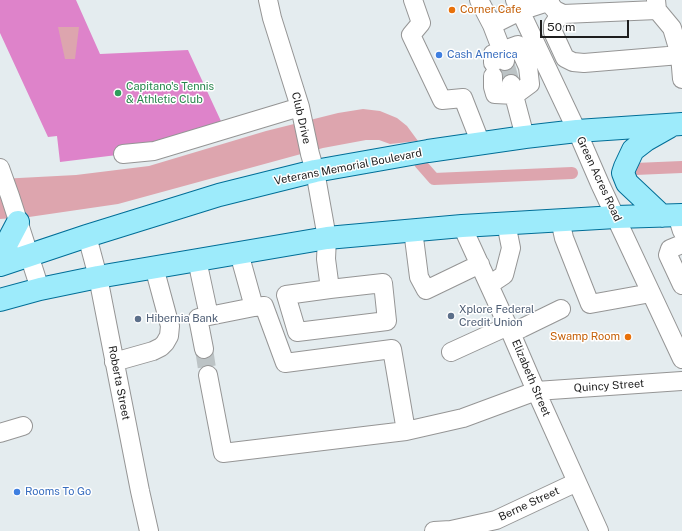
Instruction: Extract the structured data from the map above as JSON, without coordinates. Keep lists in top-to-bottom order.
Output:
{
  "streets": {
    "main road": ["Veterans Memorial Boulevard"],
    "street": [
      "Club Drive",
      "Green Acres Road",
      "Elizabeth Street",
      "Roberta Street",
      "Quincy Street",
      "Berne Street"
    ]
  },
  "crossings": [
    ["Club Drive", "Veterans Memorial Boulevard"],
    ["Veterans Memorial Boulevard", "Green Acres Road"],
    ["Veterans Memorial Boulevard", "Roberta Street"],
    ["Elizabeth Street", "Quincy Street"],
    ["Elizabeth Street", "Berne Street"]
  ],
  "places": [
    "Corner Cafe",
    "Cash America",
    "Capitano's Tennis & Athletic Club",
    "Xplore Federal Credit Union",
    "Hibernia Bank",
    "Swamp Room",
    "Rooms To Go"
  ],
  "scale_bar": "50 m"
}
